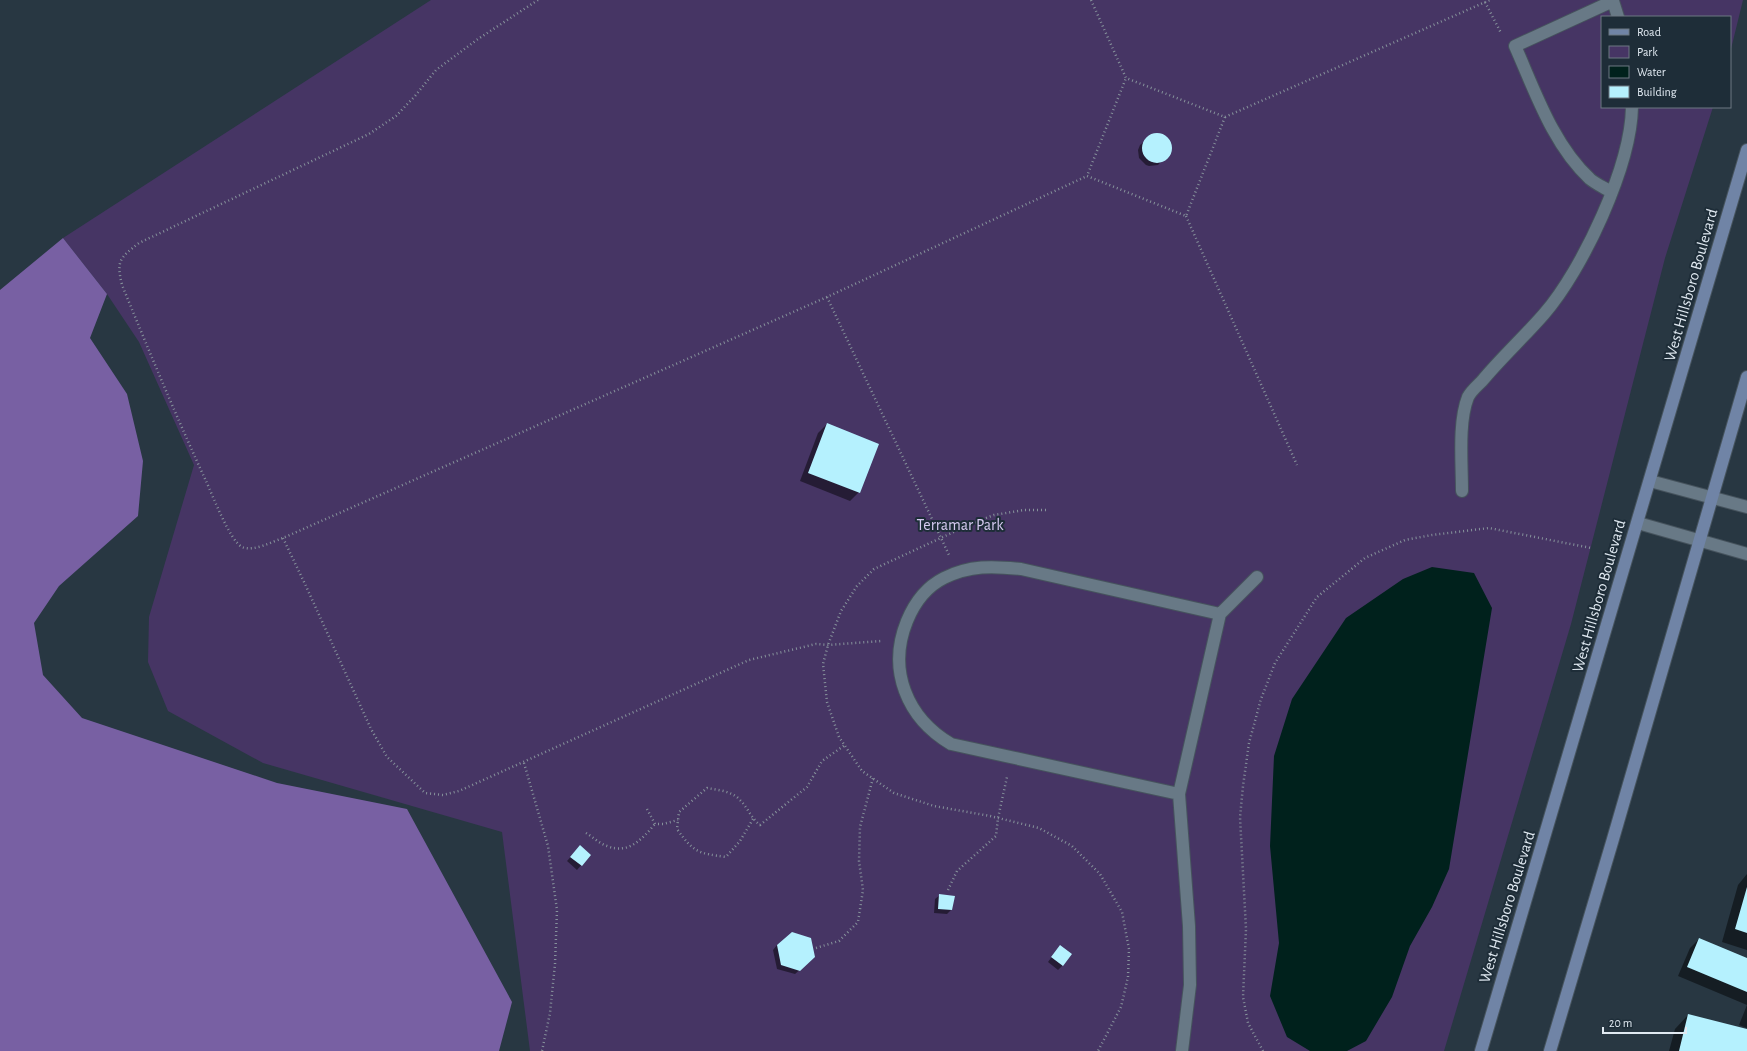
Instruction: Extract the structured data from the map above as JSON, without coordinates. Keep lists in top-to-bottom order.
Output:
{
  "streets": {
    "street": ["West Hillsboro Boulevard"]
  },
  "parks": ["Terramar Park"],
  "legend": [
    "Road",
    "Park",
    "Water",
    "Building"
  ],
  "scale_bar": "20 m"
}
